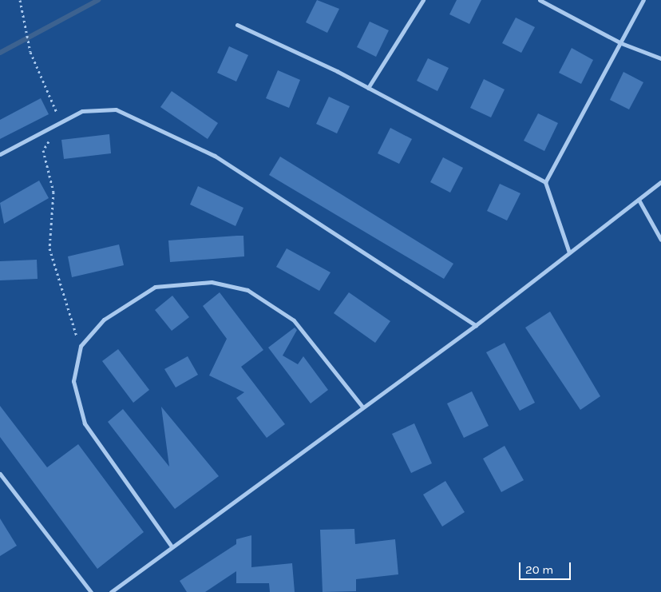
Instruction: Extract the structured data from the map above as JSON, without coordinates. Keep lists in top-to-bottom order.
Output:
{
  "scale_bar": "20 m"
}
